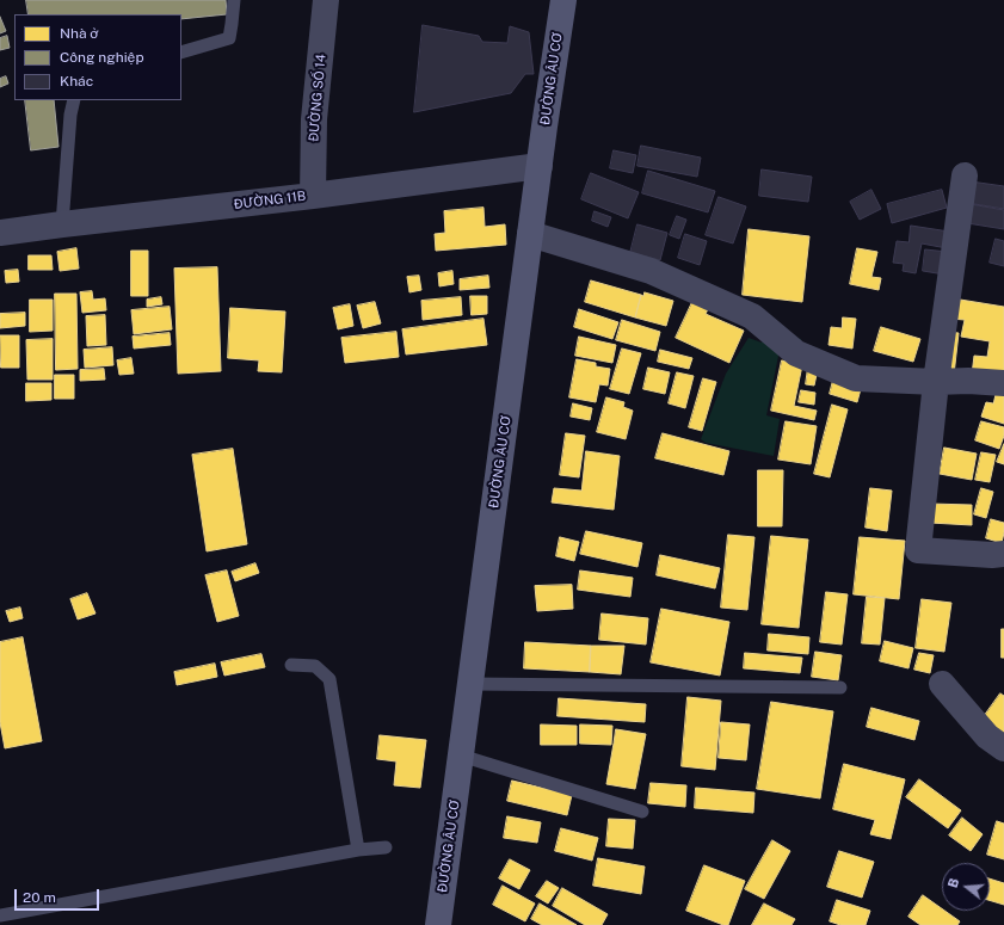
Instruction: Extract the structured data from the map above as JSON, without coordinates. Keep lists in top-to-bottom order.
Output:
{
  "streets": {
    "main road": ["ĐƯỜNG ÂU CƠ"],
    "street": ["ĐƯỜNG SỐ 14", "ĐƯỜNG 11B"]
  },
  "crossings": [
    ["ĐƯỜNG ÂU CƠ", "ĐƯỜNG 11B"],
    ["ĐƯỜNG SỐ 14", "ĐƯỜNG 11B"]
  ],
  "legend": ["Nhà ở", "Công nghiệp", "Khác"],
  "scale_bar": "20 m",
  "north": "left"
}
